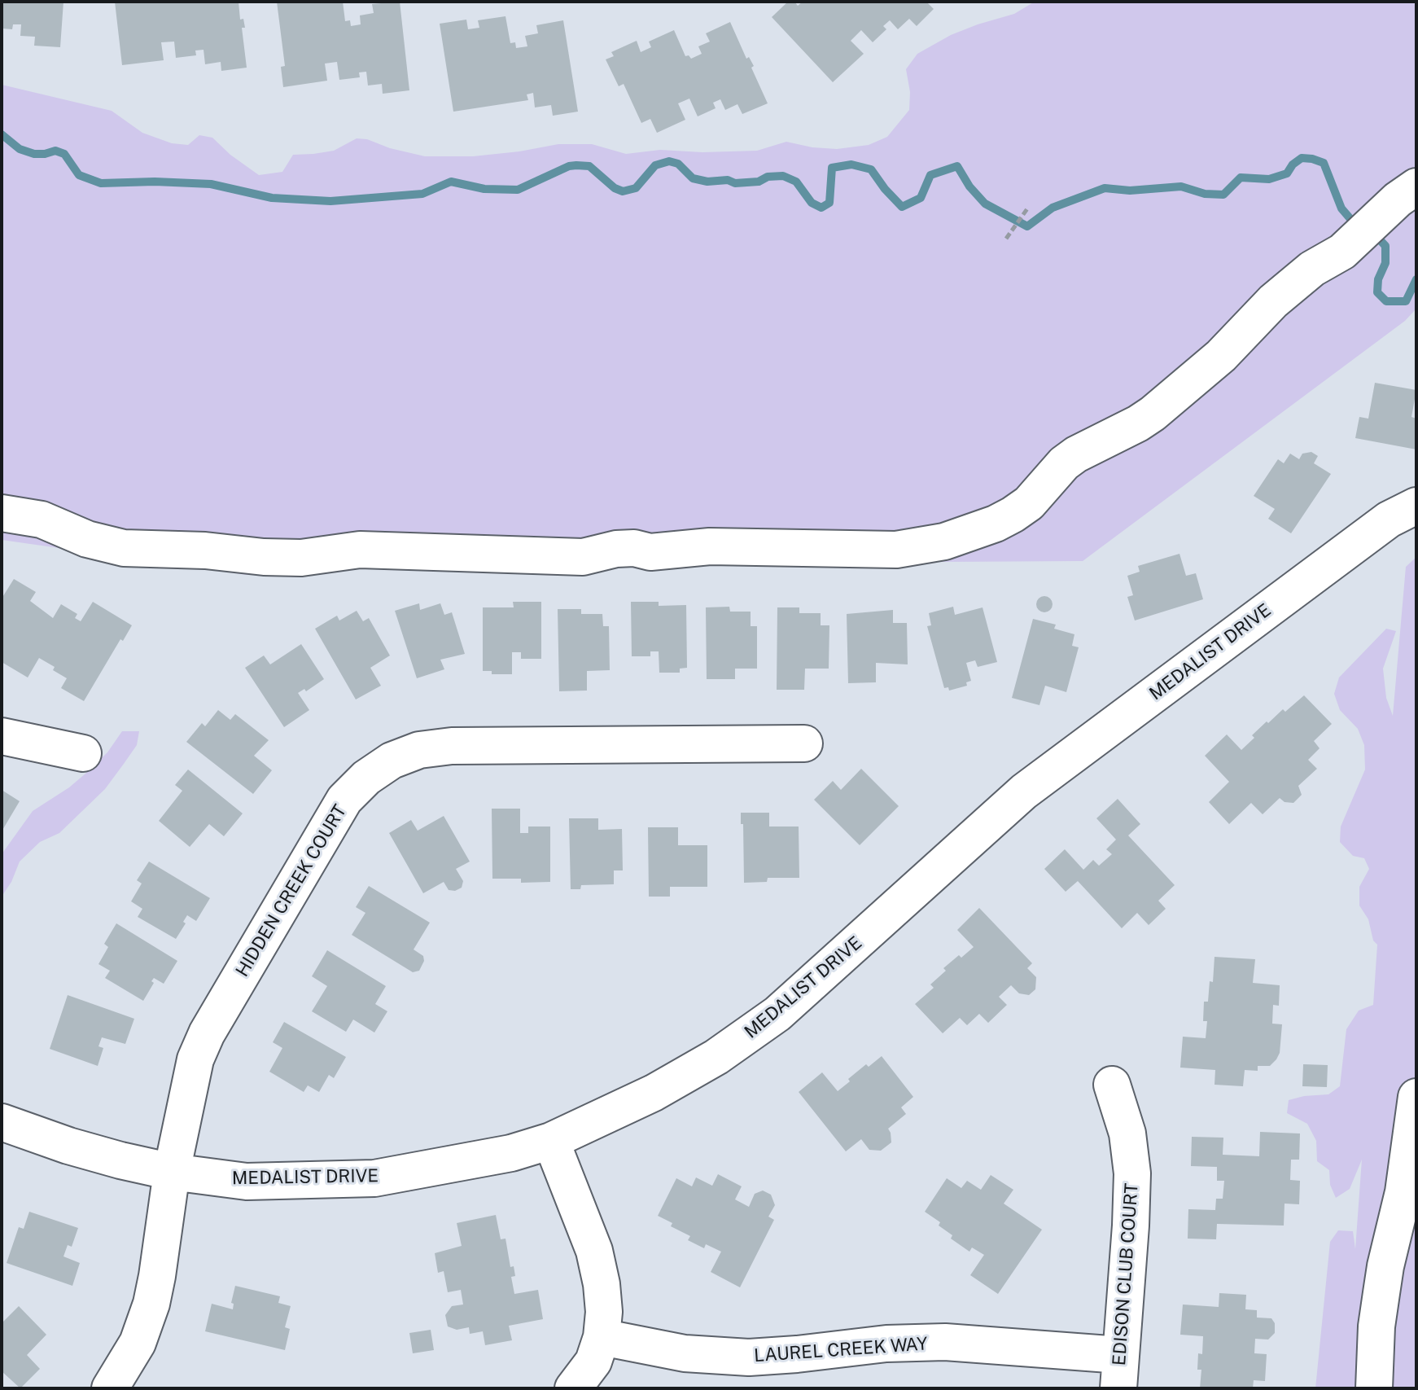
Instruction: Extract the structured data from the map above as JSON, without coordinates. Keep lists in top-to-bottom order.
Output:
{
  "streets": {
    "street": [
      "MEDALIST DRIVE",
      "HIDDEN CREEK COURT",
      "EDISON CLUB COURT",
      "LAUREL CREEK WAY"
    ]
  },
  "crossings": [
    ["MEDALIST DRIVE", "HIDDEN CREEK COURT"],
    ["EDISON CLUB COURT", "LAUREL CREEK WAY"]
  ]
}
